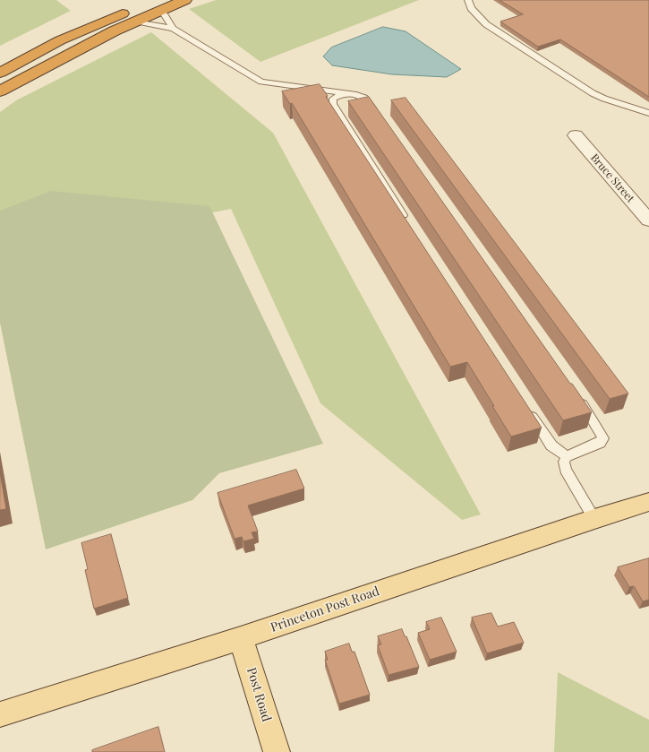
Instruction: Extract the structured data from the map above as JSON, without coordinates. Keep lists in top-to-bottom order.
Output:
{
  "streets": {
    "main road": ["Princeton Post Road", "Post Road"],
    "street": ["Bruce Street"]
  },
  "crossings": [
    ["Princeton Post Road", "Post Road"]
  ]
}
